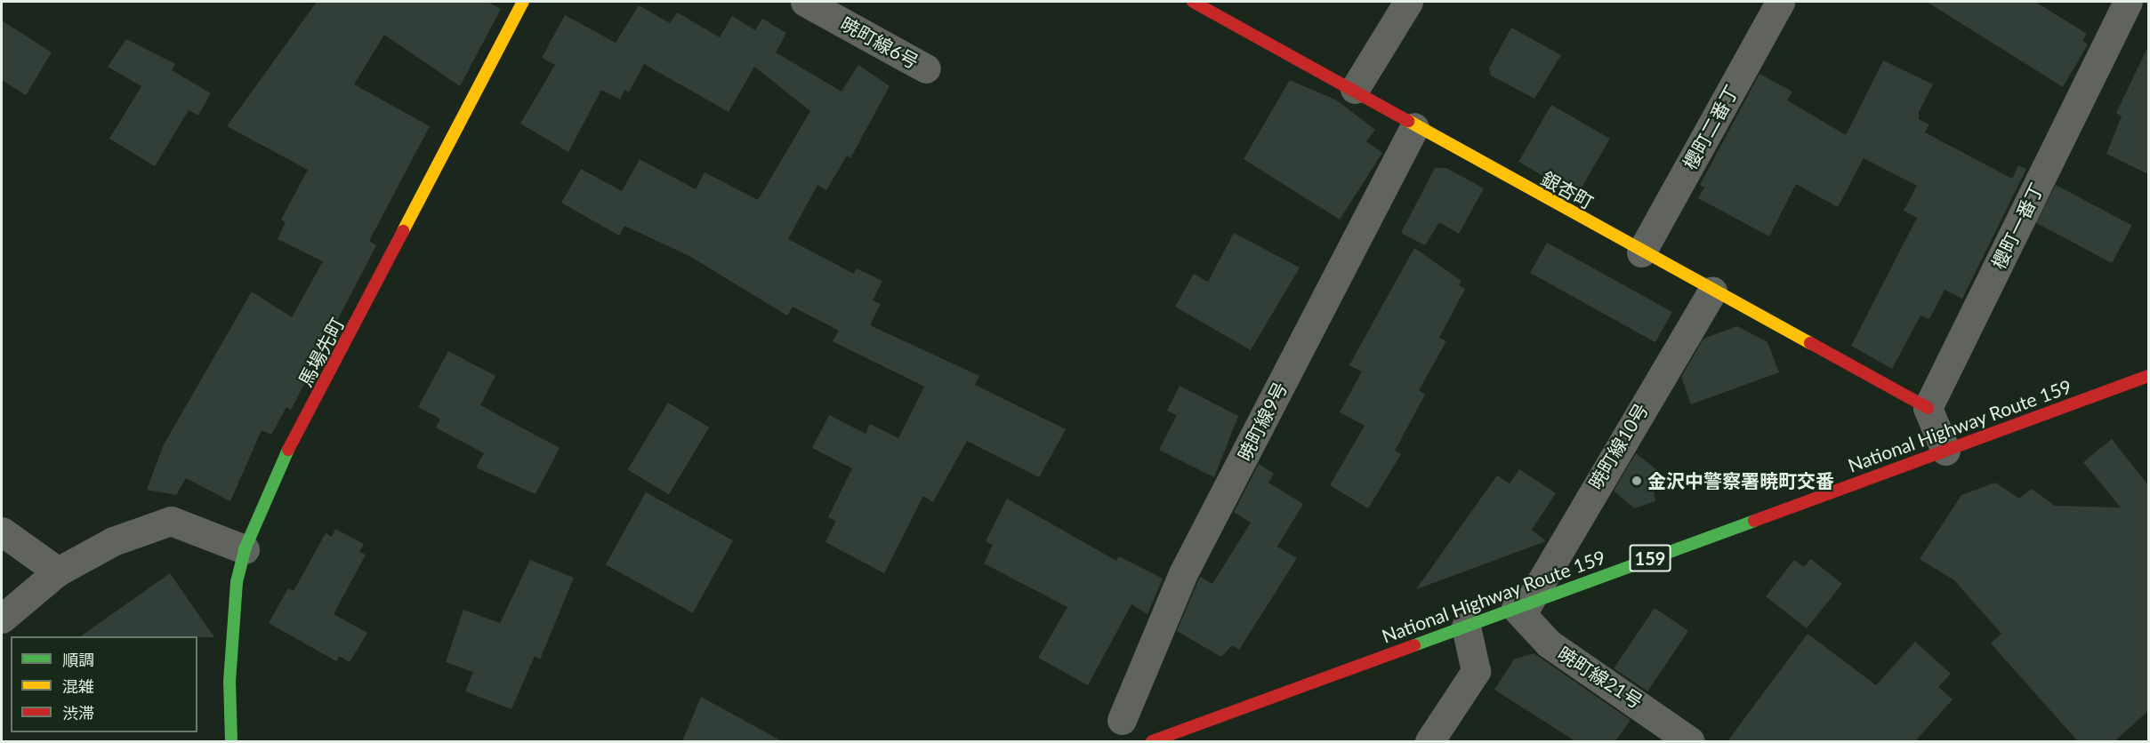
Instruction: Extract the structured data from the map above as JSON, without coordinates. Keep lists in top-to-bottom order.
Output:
{
  "streets": {
    "main road": [
      "銀杏町",
      "馬場先町",
      "National Highway Route 159",
      "159"
    ],
    "street": [
      "暁町線6号",
      "櫻町二番丁",
      "櫻町一番丁",
      "暁町線9号",
      "暁町線10号",
      "暁町線21号"
    ]
  },
  "crossings": [
    ["櫻町二番丁", "銀杏町"],
    ["銀杏町", "櫻町一番丁"],
    ["銀杏町", "暁町線9号"],
    ["銀杏町", "暁町線10号"],
    ["National Highway Route 159", "暁町線10号"],
    ["National Highway Route 159", "暁町線21号"],
    ["暁町線10号", "暁町線21号"]
  ],
  "places": ["金沢中警察署暁町交番"],
  "legend": ["順調", "混雑", "渋滞"]
}
